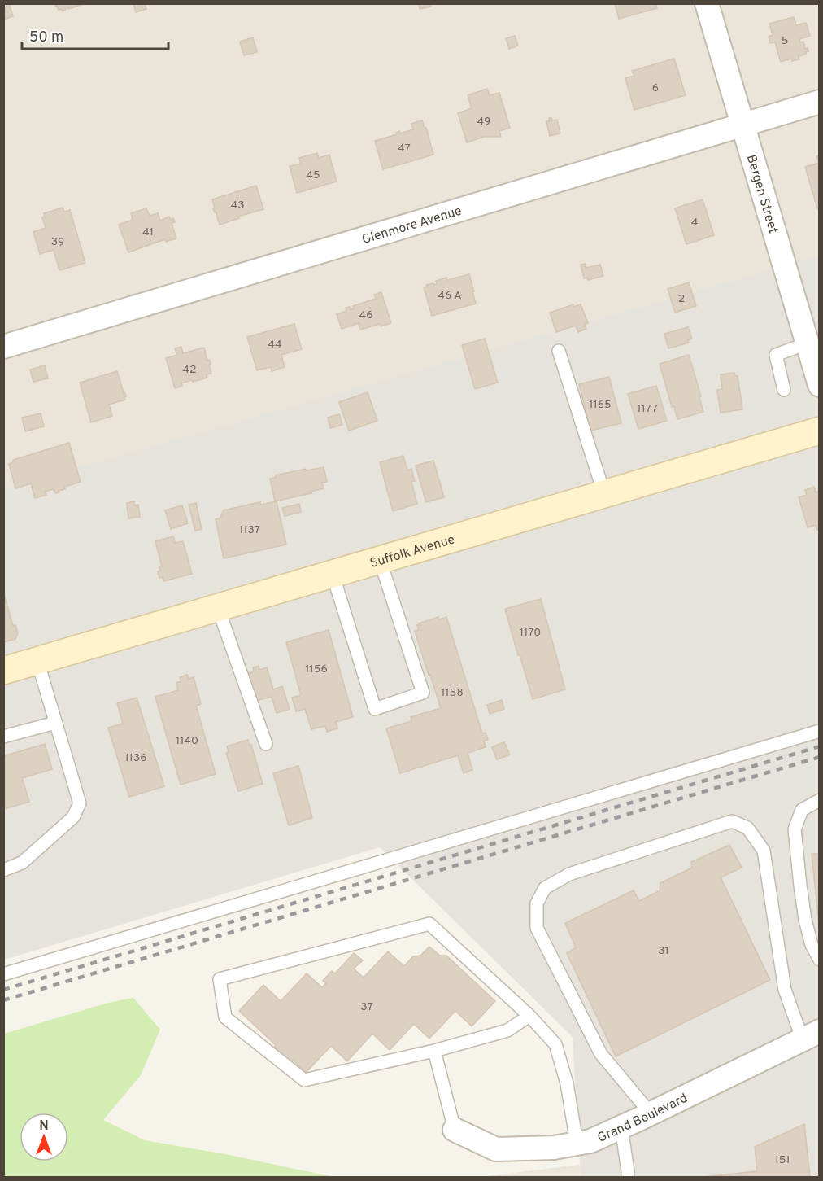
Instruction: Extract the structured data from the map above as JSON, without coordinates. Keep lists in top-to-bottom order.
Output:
{
  "streets": {
    "main road": ["Suffolk Avenue"],
    "street": ["Bergen Street", "Glenmore Avenue", "Grand Boulevard"]
  },
  "crossings": [
    ["Bergen Street", "Glenmore Avenue"]
  ],
  "house_numbers": [
    "5",
    "6",
    "49",
    "47",
    "45",
    "43",
    "4",
    "41",
    "39",
    "46 A",
    "2",
    "46",
    "44",
    "42",
    "1165",
    "1177",
    "1137",
    "1170",
    "1156",
    "1158",
    "1140",
    "1136",
    "31",
    "37",
    "151"
  ],
  "scale_bar": "50 m",
  "north": "top"
}
